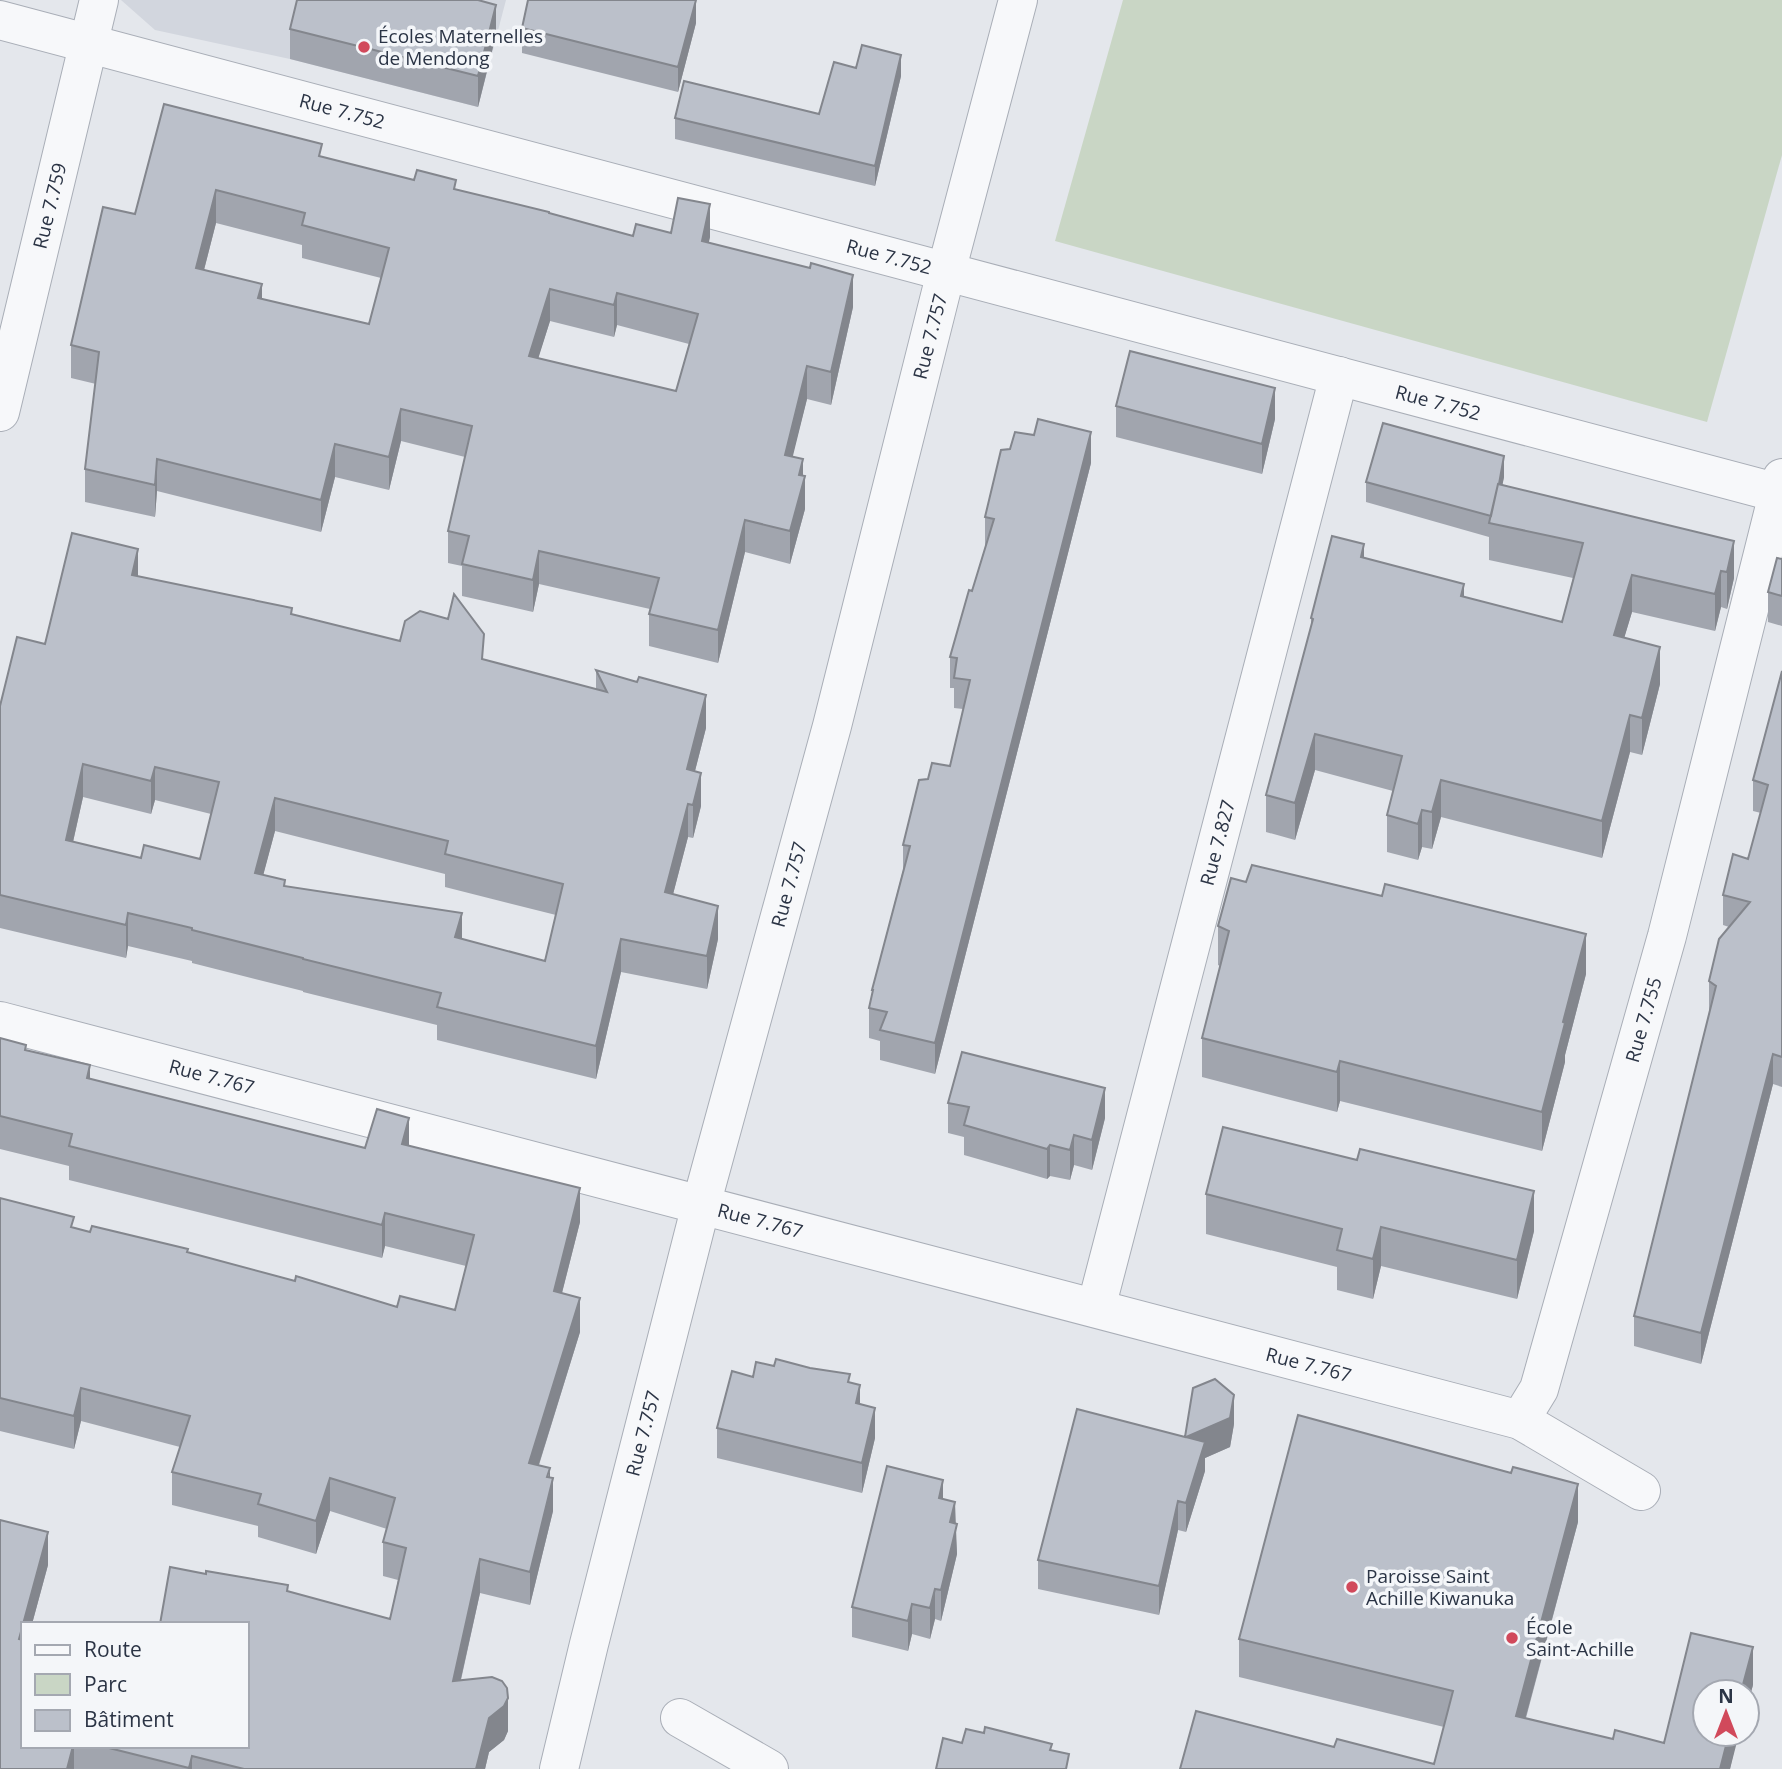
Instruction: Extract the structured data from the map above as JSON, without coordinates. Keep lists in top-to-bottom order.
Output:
{
  "streets": {
    "street": [
      "Rue 7.752",
      "Rue 7.759",
      "Rue 7.757",
      "Rue 7.827",
      "Rue 7.755",
      "Rue 7.767"
    ]
  },
  "crossings": [
    ["Rue 7.752", "Rue 7.759"],
    ["Rue 7.752", "Rue 7.757"],
    ["Rue 7.752", "Rue 7.827"],
    ["Rue 7.752", "Rue 7.755"],
    ["Rue 7.757", "Rue 7.767"],
    ["Rue 7.827", "Rue 7.767"],
    ["Rue 7.755", "Rue 7.767"]
  ],
  "places": ["Écoles Maternelles de Mendong", "Paroisse Saint Achille Kiwanuka", "École Saint-Achille"],
  "legend": ["Route", "Parc", "Bâtiment"],
  "north": "top"
}
